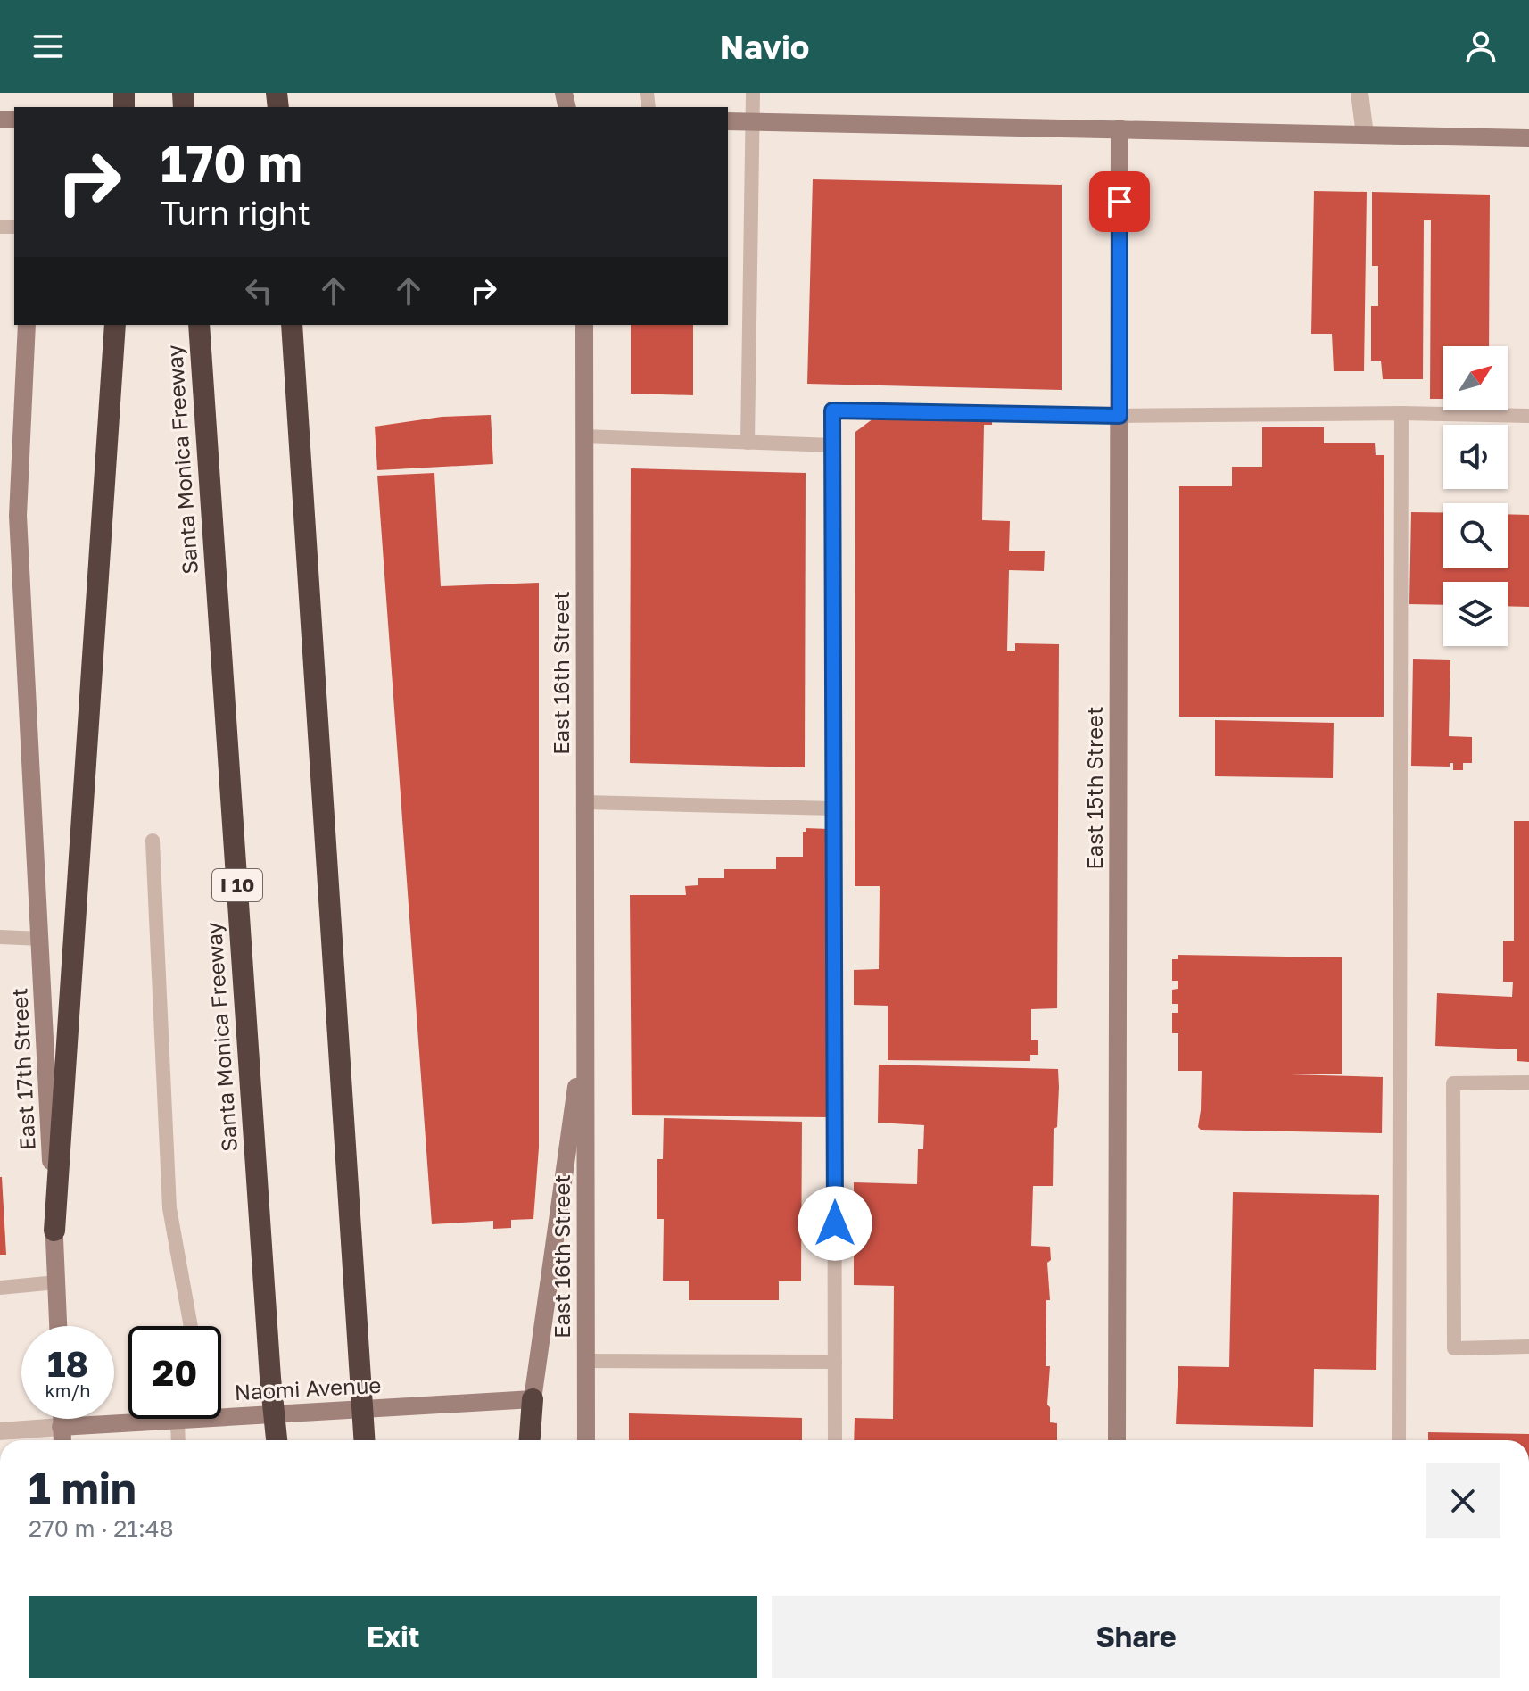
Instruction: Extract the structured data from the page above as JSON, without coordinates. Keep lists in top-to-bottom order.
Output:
{
  "streets": {
    "highway": ["Santa Monica Freeway", "I 10"],
    "main road": [
      "East 16th Street",
      "East 15th Street",
      "East 17th Street",
      "Naomi Avenue"
    ]
  },
  "crossings": [
    ["East 16th Street", "Naomi Avenue"]
  ],
  "north": "top right",
  "page": {
    "header": "Navio",
    "turn": ["170 m", "Turn right"],
    "speed": "18 km/h",
    "limit": "20",
    "heading": ["1 min", "270 m · 21:48"],
    "buttons": ["Exit", "Share"]
  }
}
